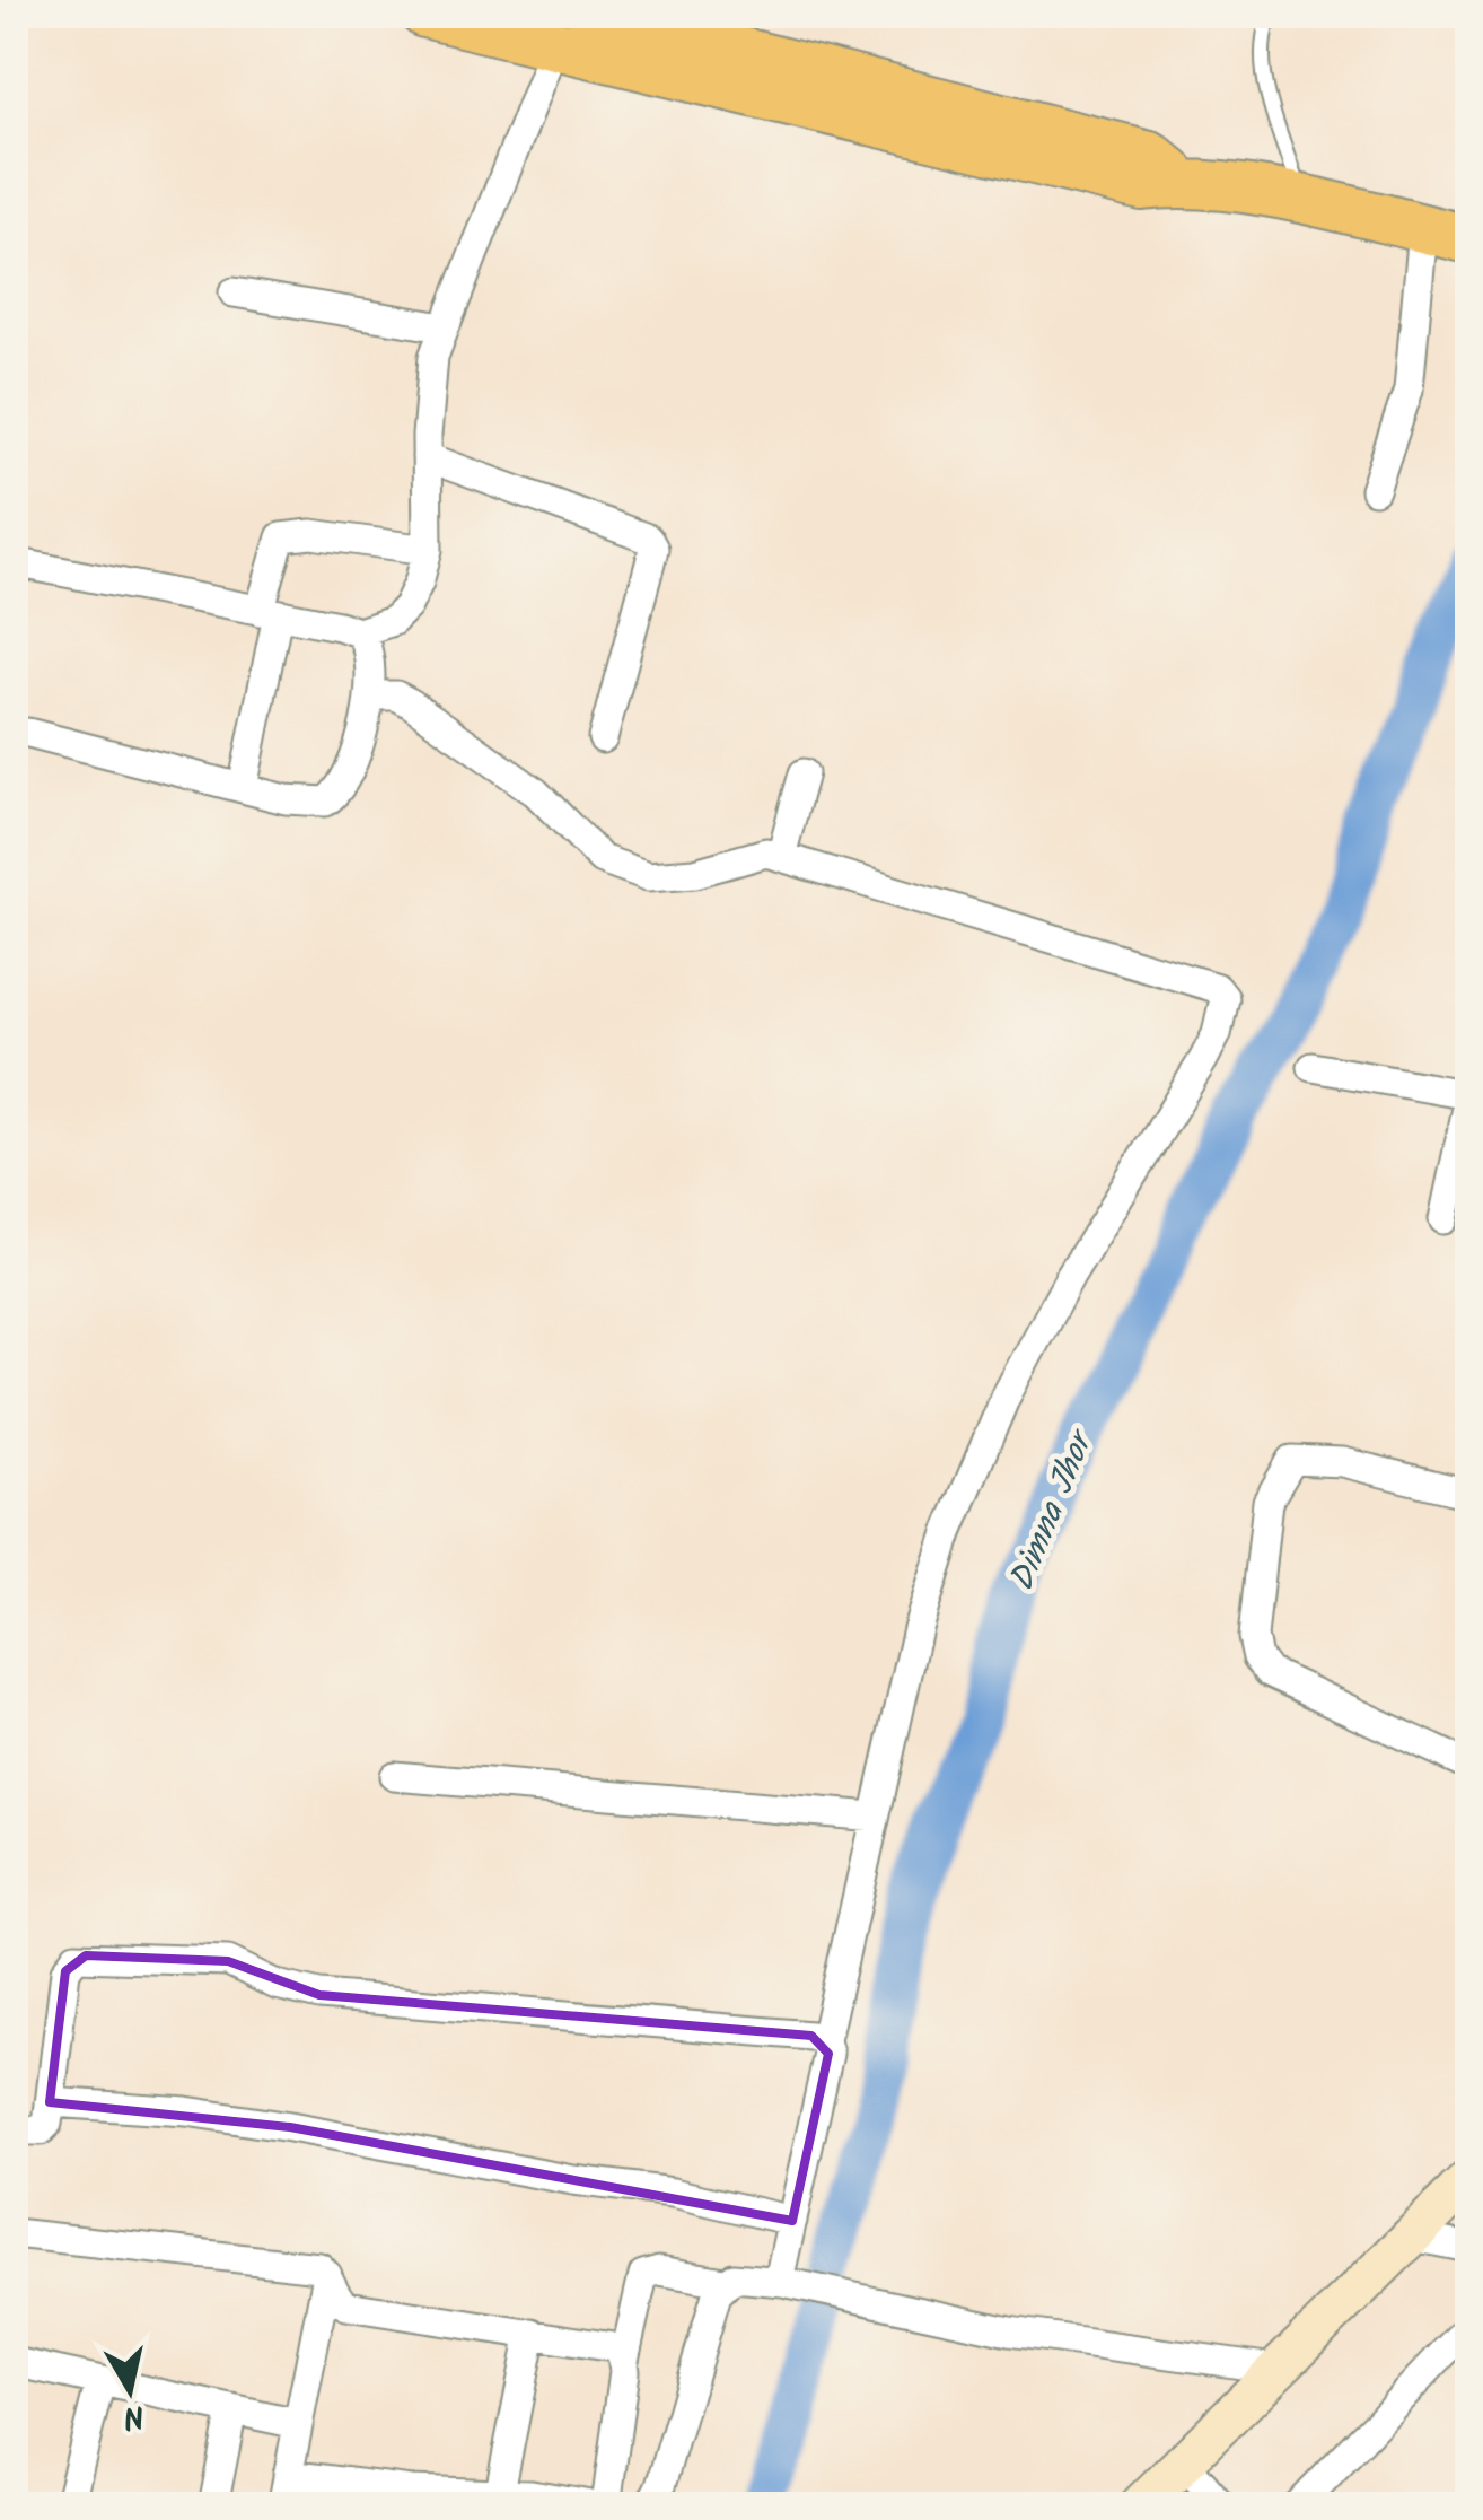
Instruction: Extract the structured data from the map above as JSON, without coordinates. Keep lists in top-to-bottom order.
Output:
{
  "water": ["Dimna Jhor"],
  "north": "bottom"
}
